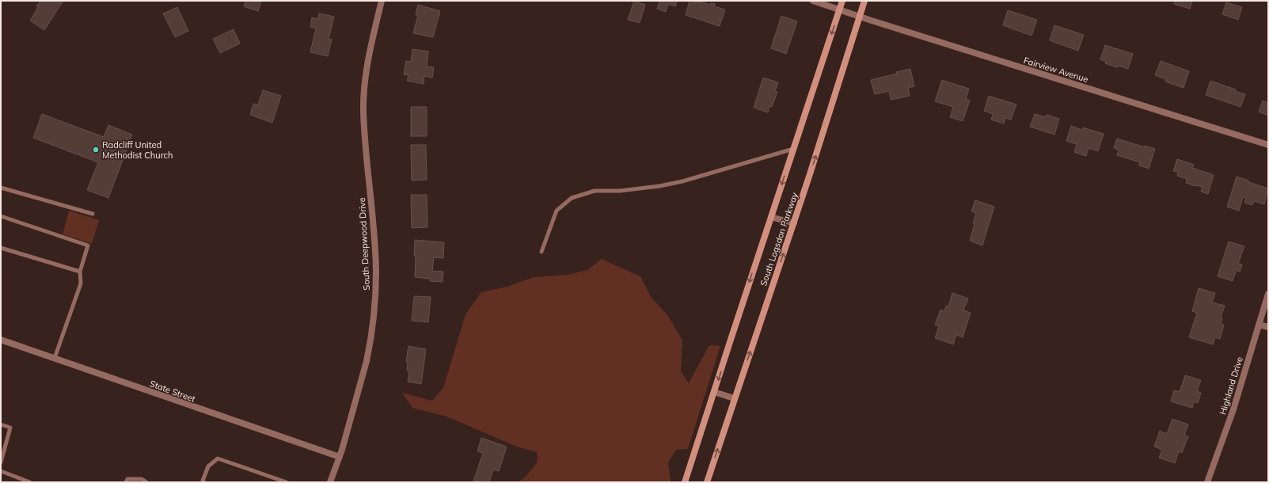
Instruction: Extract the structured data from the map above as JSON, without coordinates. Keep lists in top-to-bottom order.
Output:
{
  "streets": {
    "main road": ["South Logsdon Parkway"],
    "street": [
      "Fairview Avenue",
      "South Deepwood Drive",
      "Highland Drive",
      "State Street"
    ]
  },
  "crossings": [
    ["Fairview Avenue", "South Logsdon Parkway"],
    ["South Deepwood Drive", "State Street"]
  ],
  "places": ["Radcliff United Methodist Church"]
}
